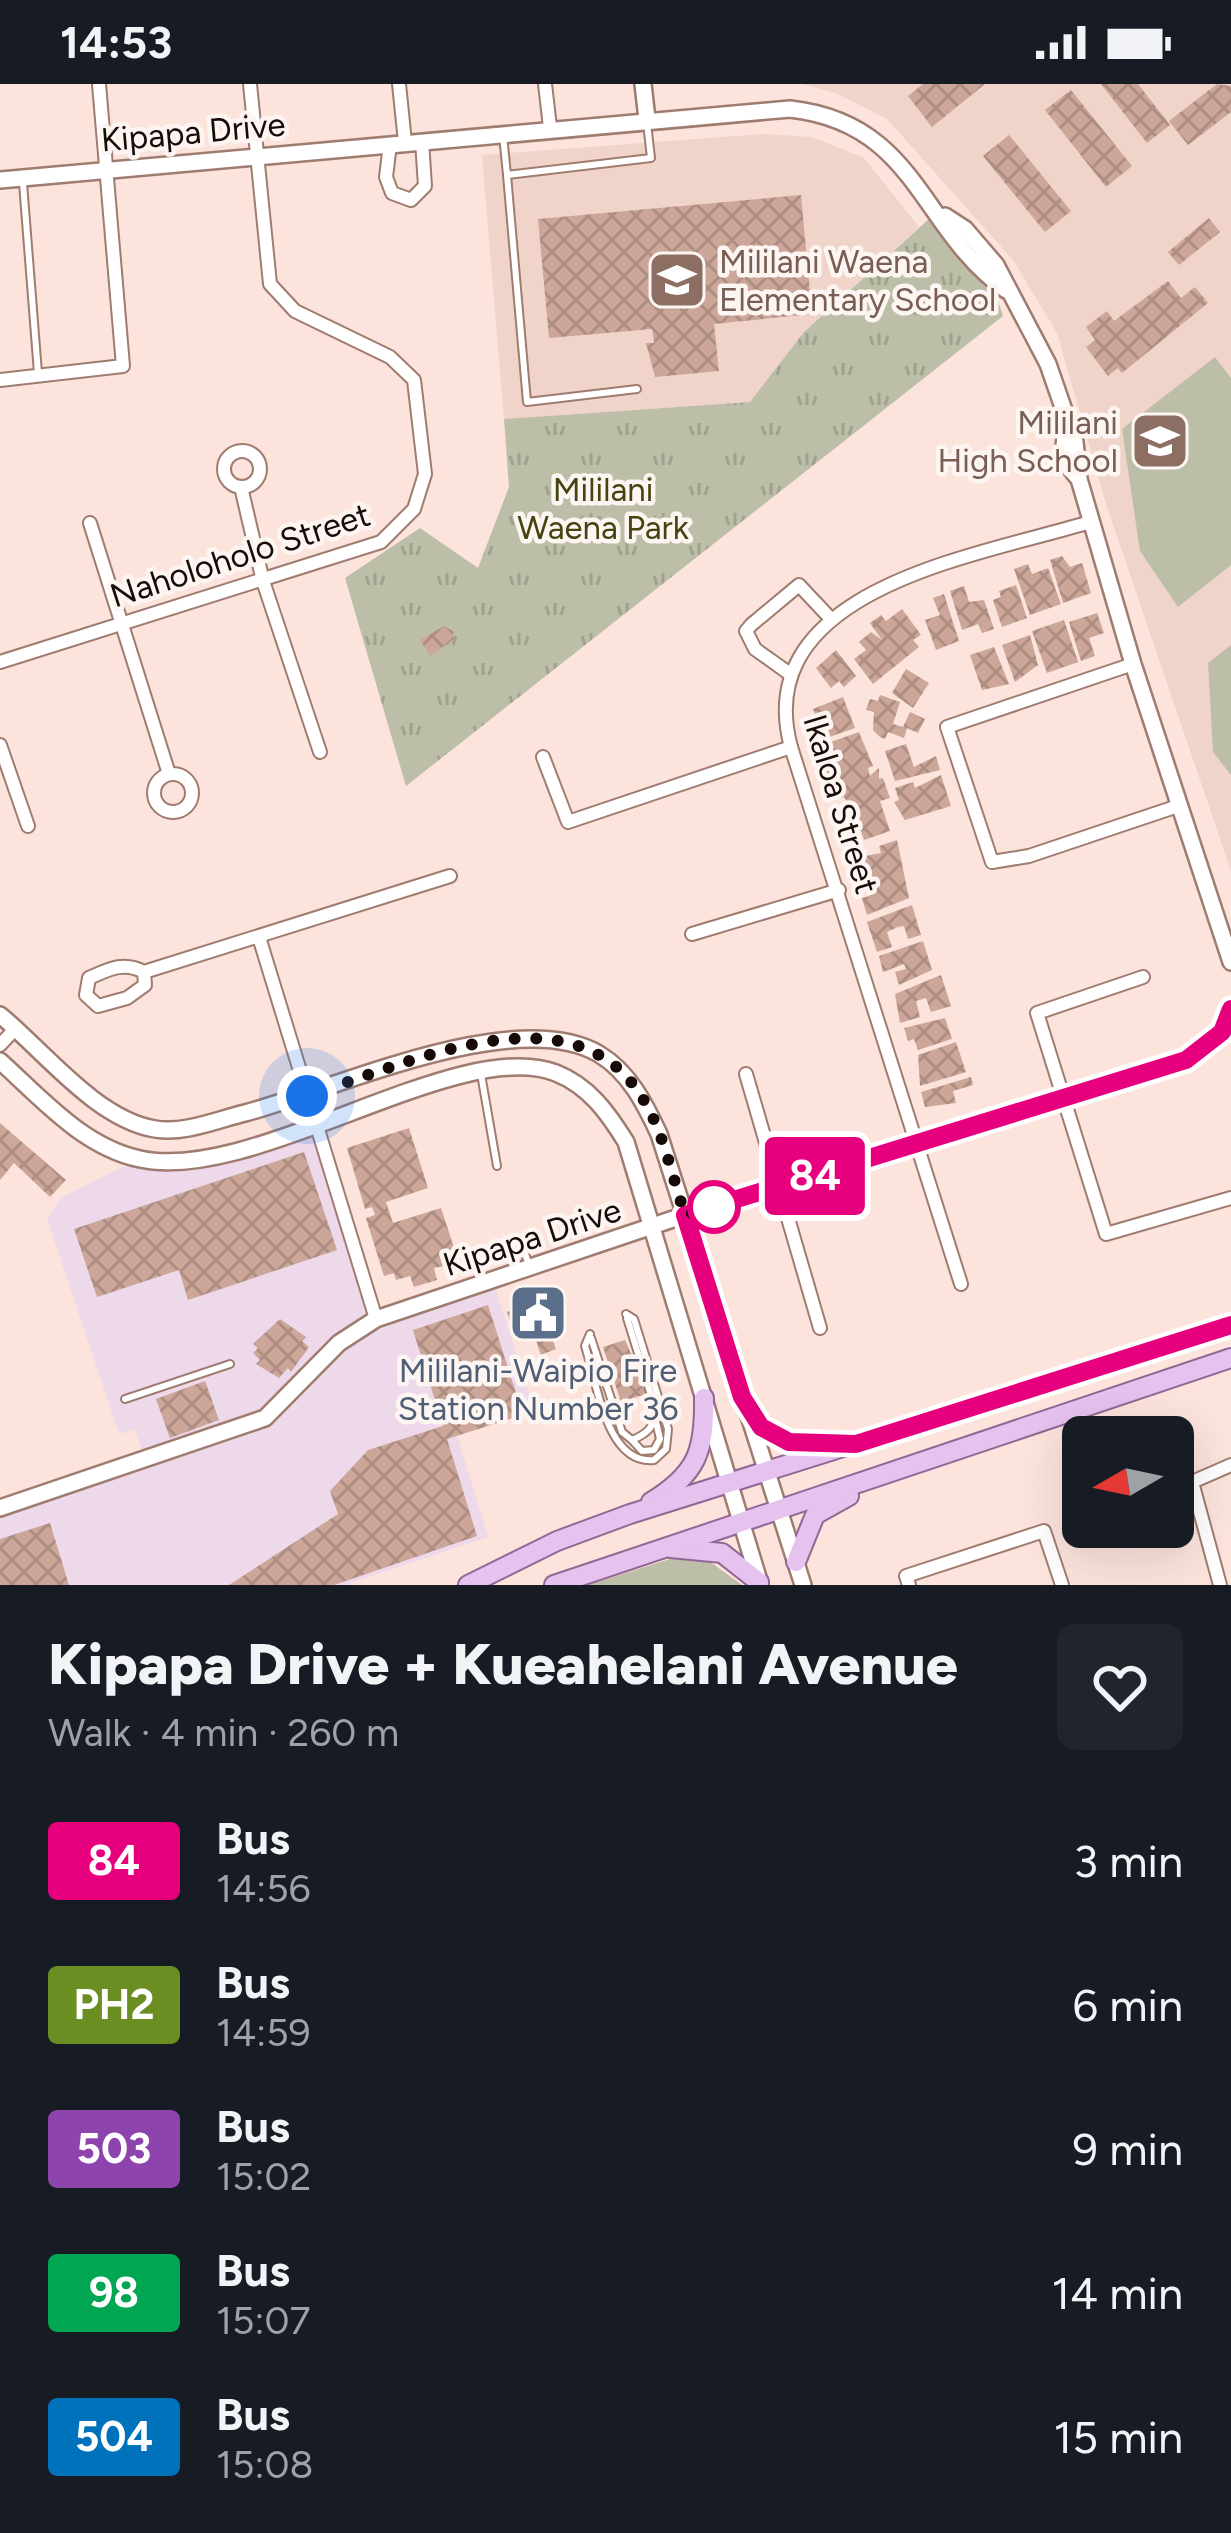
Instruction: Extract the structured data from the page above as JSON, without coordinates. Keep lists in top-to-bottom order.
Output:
{
  "streets": {
    "street": ["Kipapa Drive", "Naholoholo Street", "Ikaloa Street"]
  },
  "crossings": [
    ["Kipapa Drive", "Naholoholo Street"],
    ["Kipapa Drive", "Ikaloa Street"]
  ],
  "parks": ["Mililani Waena Park"],
  "places": {
    "school or university": ["Mililani Waena Elementary School", "Mililani High School"],
    "public building": ["Mililani-Waipio Fire Station Number 36"]
  },
  "lines": ["bus line 84"],
  "north": "left",
  "page": {
    "status": "14:53",
    "on_map": "84",
    "heading": ["Kipapa Drive + Kueahelani Avenue", "Walk · 4 min · 260 m"],
    "list": [
      {
        "mark": "84",
        "name": "Bus",
        "note": "14:56",
        "value": "3 min"
      },
      {
        "mark": "PH2",
        "name": "Bus",
        "note": "14:59",
        "value": "6 min"
      },
      {
        "mark": "503",
        "name": "Bus",
        "note": "15:02",
        "value": "9 min"
      },
      {
        "mark": "98",
        "name": "Bus",
        "note": "15:07",
        "value": "14 min"
      },
      {
        "mark": "504",
        "name": "Bus",
        "note": "15:08",
        "value": "15 min"
      }
    ]
  }
}
